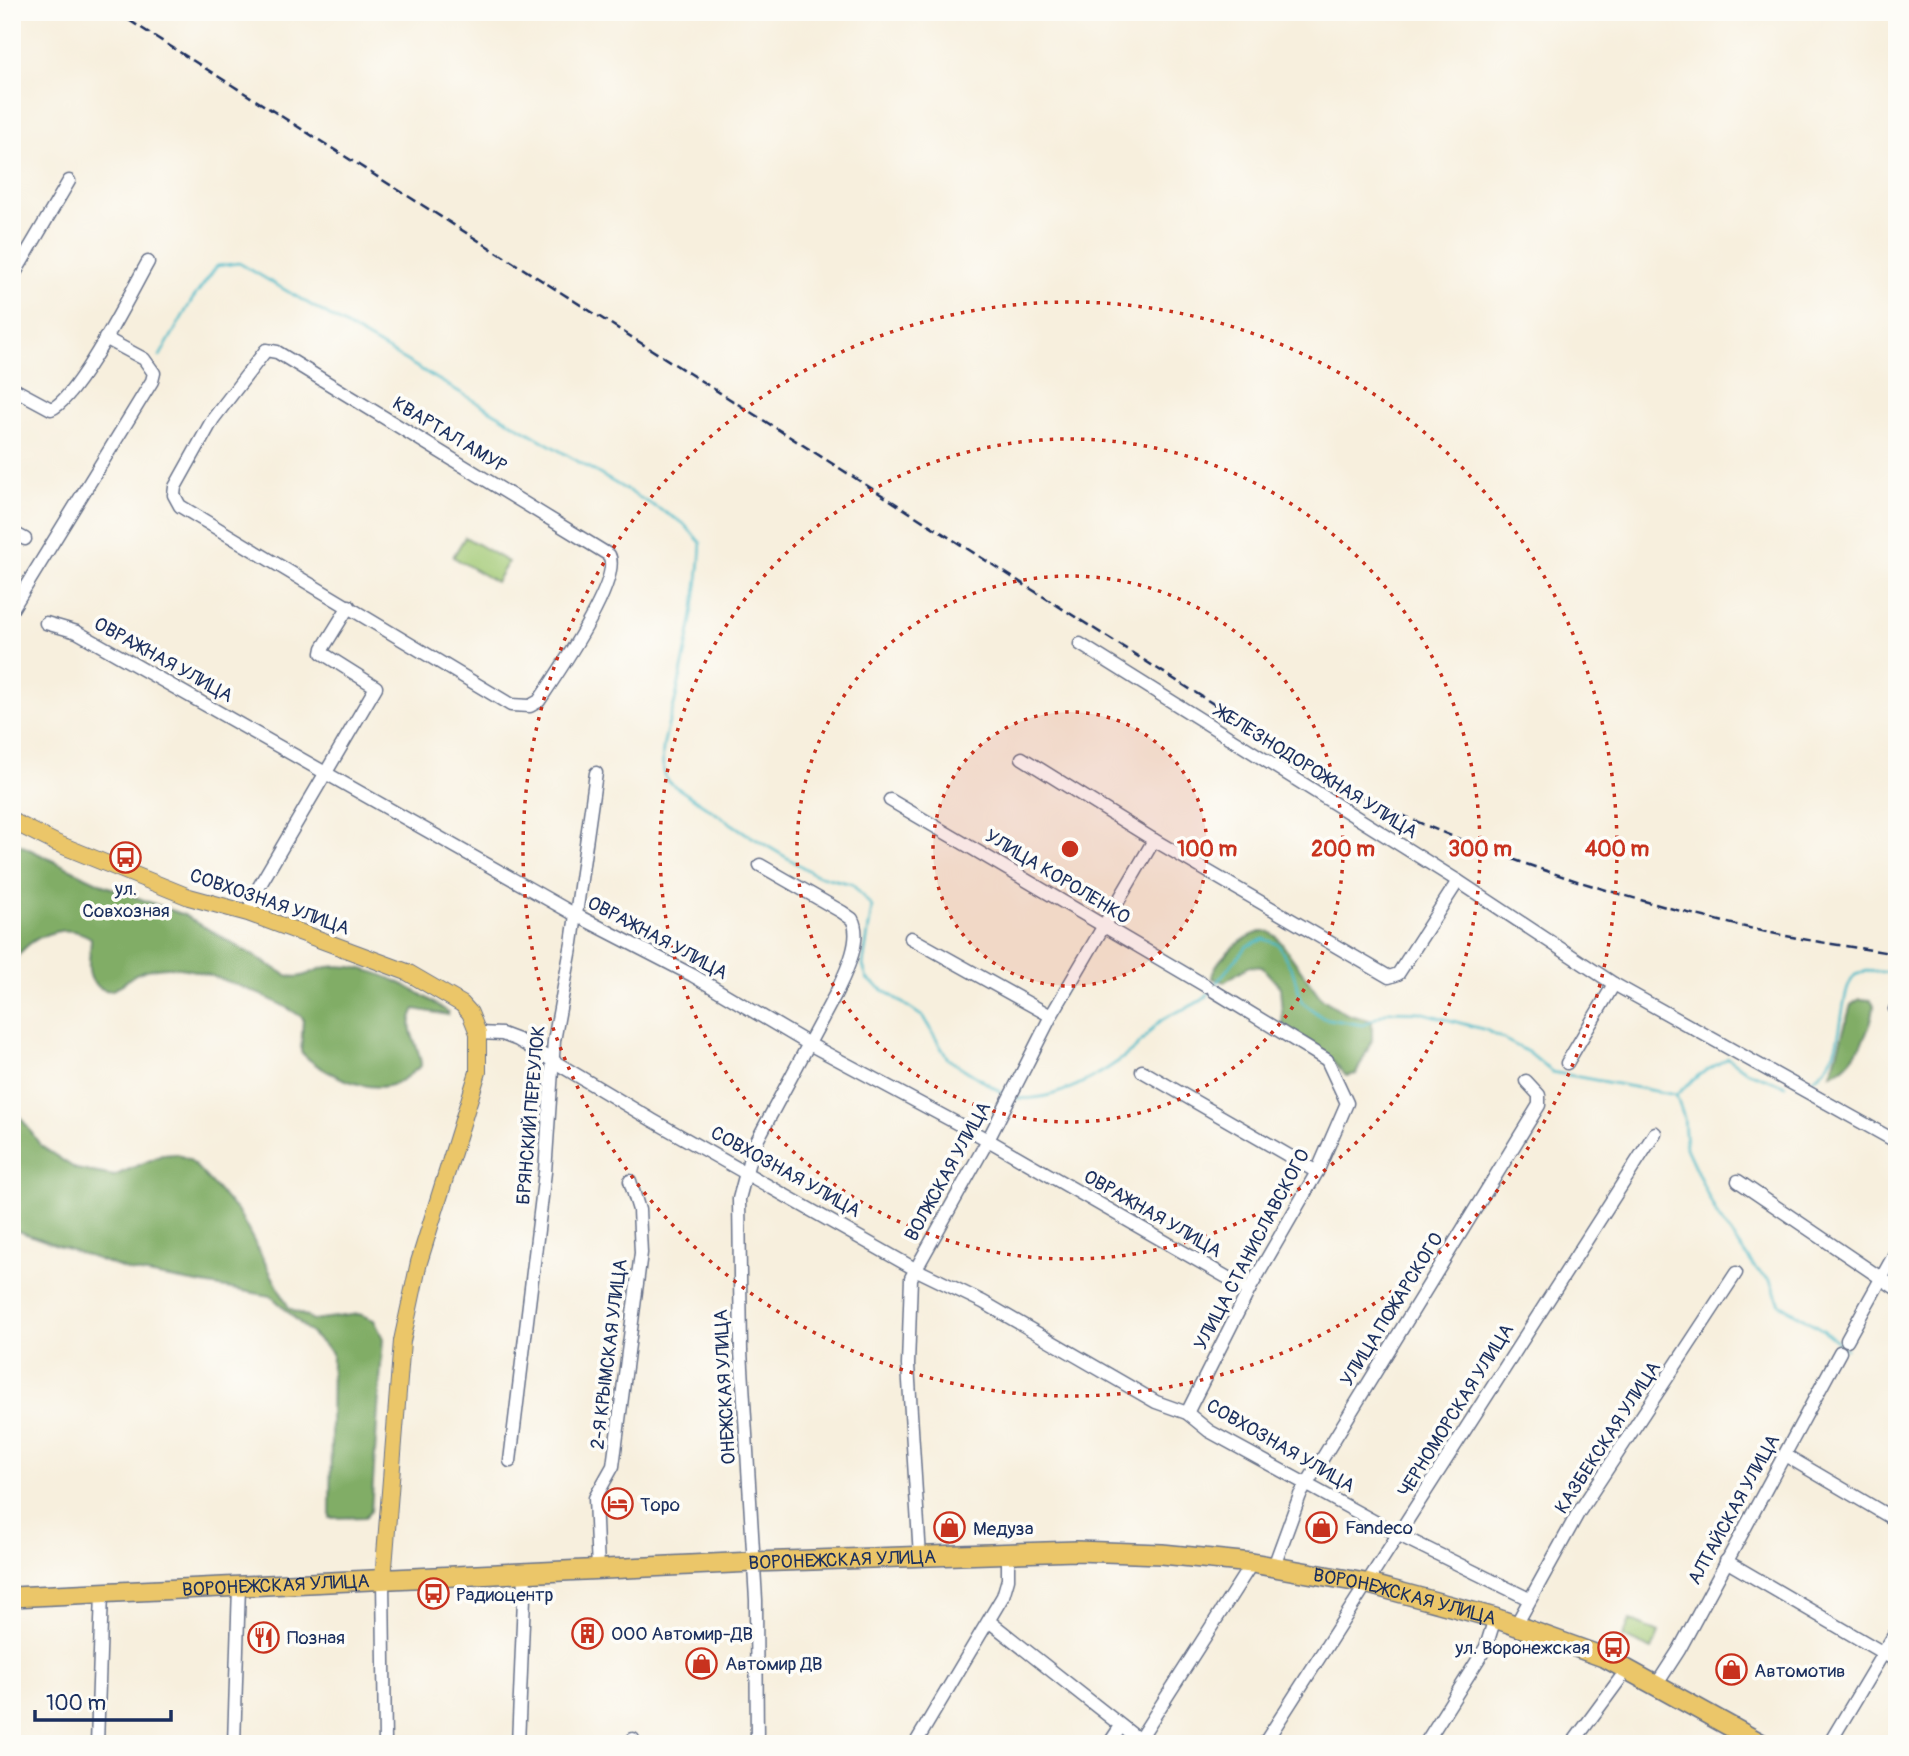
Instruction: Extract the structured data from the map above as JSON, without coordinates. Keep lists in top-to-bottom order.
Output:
{
  "streets": {
    "highway": ["ВОРОНЕЖСКАЯ УЛИЦА"],
    "main road": ["СОВХОЗНАЯ УЛИЦА"],
    "street": [
      "КВАРТАЛ АМУР",
      "ОВРАЖНАЯ УЛИЦА",
      "ЖЕЛЕЗНОДОРОЖНАЯ УЛИЦА",
      "УЛИЦА КОРОЛЕНКО",
      "БРЯНСКИЙ ПЕРЕУЛОК",
      "ВОЛЖСКАЯ УЛИЦА",
      "УЛИЦА СТАНИСЛАВСКОГО",
      "УЛИЦА ПОЖАРСКОГО",
      "2-Я КРЫМСКАЯ УЛИЦА",
      "ОНЕЖСКАЯ УЛИЦА",
      "ЧЕРНОМОРСКАЯ УЛИЦА",
      "КАЗБЕКСКАЯ УЛИЦА",
      "АЛТАЙСКАЯ УЛИЦА"
    ]
  },
  "crossings": [
    ["ОВРАЖНАЯ УЛИЦА", "БРЯНСКИЙ ПЕРЕУЛОК"],
    ["ОВРАЖНАЯ УЛИЦА", "ВОЛЖСКАЯ УЛИЦА"],
    ["ОВРАЖНАЯ УЛИЦА", "УЛИЦА СТАНИСЛАВСКОГО"],
    ["ОВРАЖНАЯ УЛИЦА", "ОНЕЖСКАЯ УЛИЦА"],
    ["УЛИЦА КОРОЛЕНКО", "ВОЛЖСКАЯ УЛИЦА"],
    ["УЛИЦА КОРОЛЕНКО", "УЛИЦА СТАНИСЛАВСКОГО"],
    ["СОВХОЗНАЯ УЛИЦА", "БРЯНСКИЙ ПЕРЕУЛОК"],
    ["СОВХОЗНАЯ УЛИЦА", "ВОЛЖСКАЯ УЛИЦА"],
    ["СОВХОЗНАЯ УЛИЦА", "УЛИЦА СТАНИСЛАВСКОГО"],
    ["СОВХОЗНАЯ УЛИЦА", "УЛИЦА ПОЖАРСКОГО"],
    ["СОВХОЗНАЯ УЛИЦА", "ОНЕЖСКАЯ УЛИЦА"],
    ["СОВХОЗНАЯ УЛИЦА", "ЧЕРНОМОРСКАЯ УЛИЦА"],
    ["СОВХОЗНАЯ УЛИЦА", "КАЗБЕКСКАЯ УЛИЦА"],
    ["ВОЛЖСКАЯ УЛИЦА", "ВОРОНЕЖСКАЯ УЛИЦА"],
    ["УЛИЦА ПОЖАРСКОГО", "ВОРОНЕЖСКАЯ УЛИЦА"],
    ["2-Я КРЫМСКАЯ УЛИЦА", "ВОРОНЕЖСКАЯ УЛИЦА"],
    ["ОНЕЖСКАЯ УЛИЦА", "ВОРОНЕЖСКАЯ УЛИЦА"],
    ["ЧЕРНОМОРСКАЯ УЛИЦА", "ВОРОНЕЖСКАЯ УЛИЦА"],
    ["КАЗБЕКСКАЯ УЛИЦА", "ВОРОНЕЖСКАЯ УЛИЦА"],
    ["АЛТАЙСКАЯ УЛИЦА", "ВОРОНЕЖСКАЯ УЛИЦА"]
  ],
  "places": {
    "bus stop": ["ул. Совхозная", "Радиоцентр", "ул. Воронежская"],
    "hotel": ["Торо"],
    "shop": [
      "Fandeco",
      "Медуза",
      "Автомир ДВ",
      "Автомотив"
    ],
    "building": ["ООО Автомир-ДВ"],
    "restaurant": ["Позная"]
  },
  "scale_bar": "100 m",
  "rings": [
    "100 m",
    "200 m",
    "300 m",
    "400 m"
  ]
}
